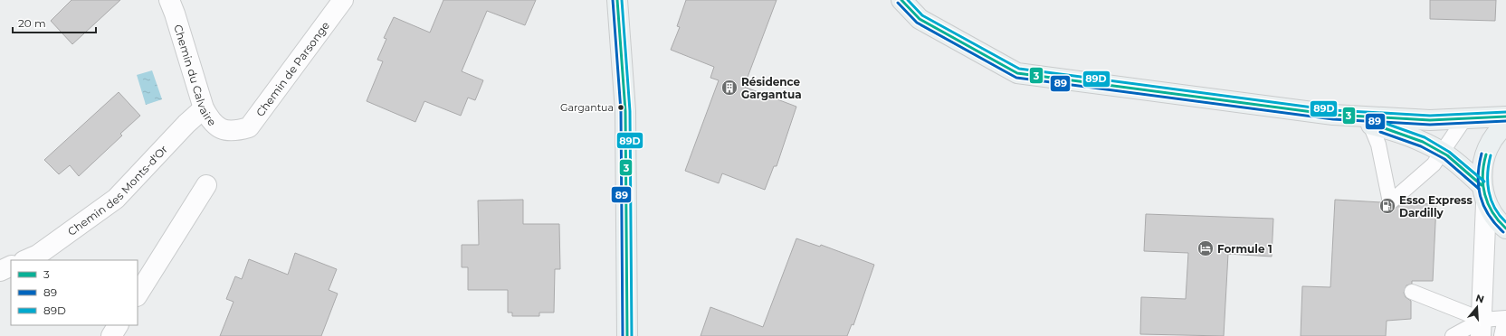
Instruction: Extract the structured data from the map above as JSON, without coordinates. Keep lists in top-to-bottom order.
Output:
{
  "streets": {
    "street": ["Chemin de Parsonge", "Chemin du Calvaire", "Chemin des Monts-d'Or"]
  },
  "crossings": [
    ["Chemin de Parsonge", "Chemin du Calvaire"],
    ["Chemin du Calvaire", "Chemin des Monts-d'Or"]
  ],
  "places": {
    "building": ["Résidence Gargantua"],
    "other": ["Gargantua"],
    "fuel station": ["Esso Express Dardilly"],
    "hotel": ["Formule 1"]
  },
  "lines": ["transit line 3", "transit line 89", "transit line 89D"],
  "legend": ["3", "89", "89D"],
  "scale_bar": "20 m",
  "north": "top"
}
